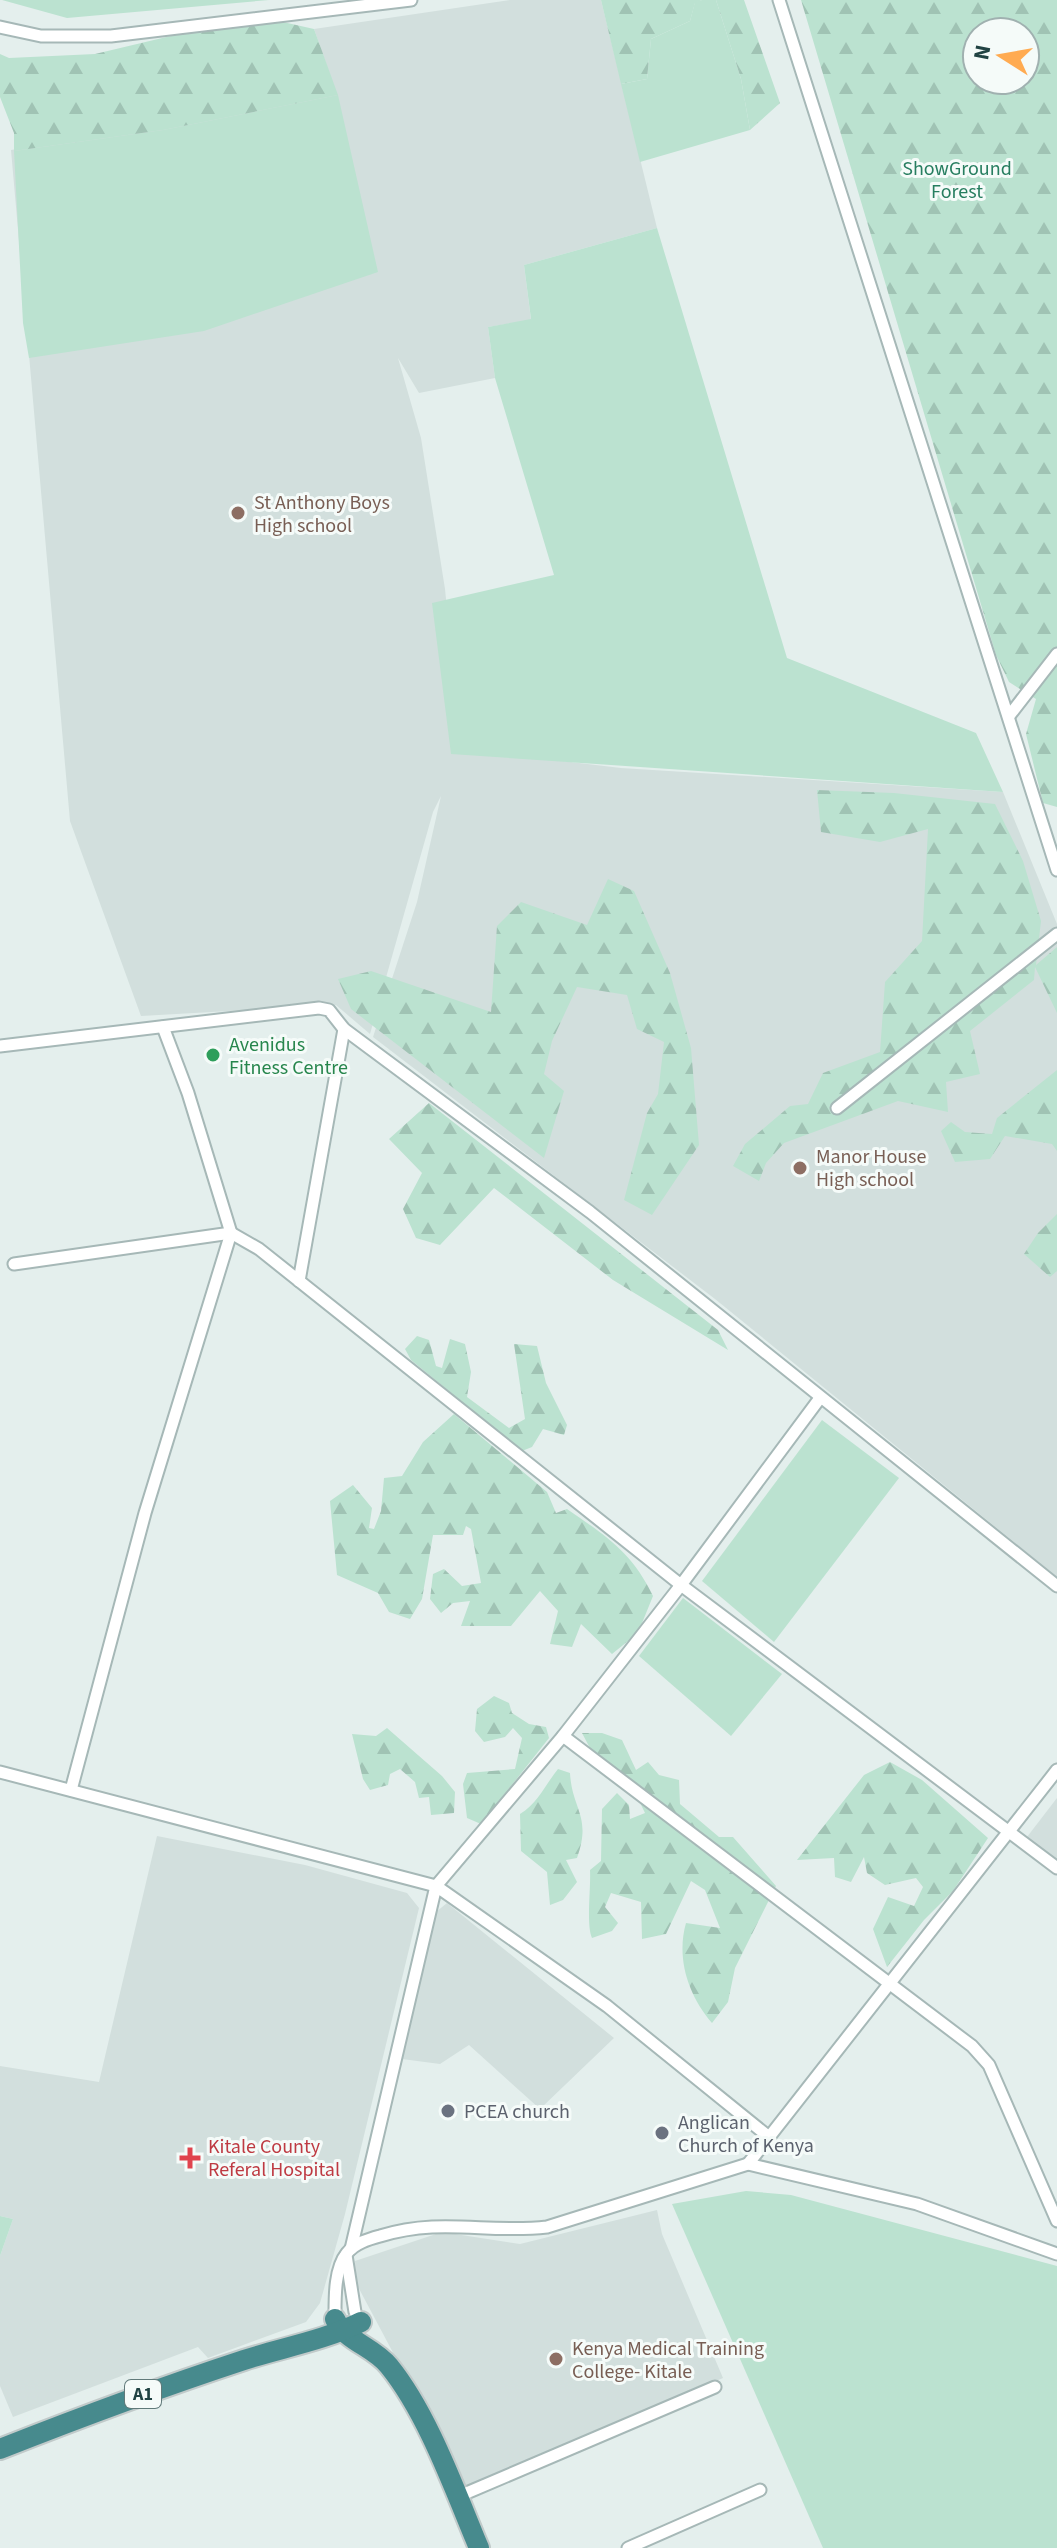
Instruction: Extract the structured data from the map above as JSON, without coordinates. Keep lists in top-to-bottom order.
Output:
{
  "streets": {
    "highway": ["A1"]
  },
  "parks": ["ShowGround Forest"],
  "places": {
    "other": [
      "St Anthony Boys High school",
      "Avenidus Fitness Centre",
      "Manor House High school",
      "PCEA church",
      "Anglican Church of Kenya",
      "Kenya Medical Training College- Kitale"
    ],
    "health": ["Kitale County Referal Hospital"]
  },
  "north": "left"
}
